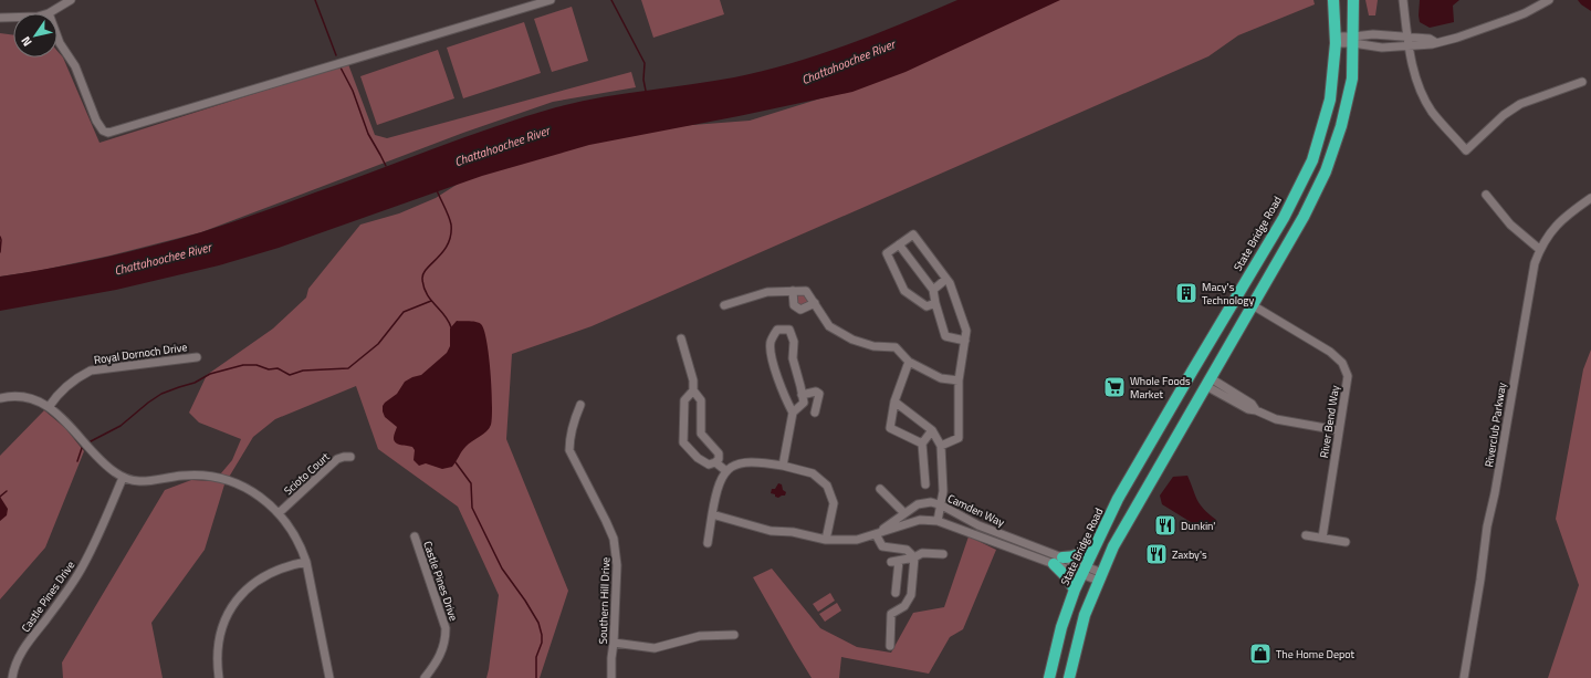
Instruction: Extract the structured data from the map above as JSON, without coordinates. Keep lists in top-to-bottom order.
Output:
{
  "streets": {
    "highway": ["State Bridge Road"],
    "street": [
      "Royal Dornoch Drive",
      "River Bend Way",
      "Riverclub Parkway",
      "Scioto Court",
      "Camden Way",
      "Castle Pines Drive",
      "Southern Hill Drive"
    ]
  },
  "crossings": [
    ["State Bridge Road", "Camden Way"]
  ],
  "water": ["Chattahoochee River"],
  "places": {
    "building": ["Macy's Technology"],
    "supermarket": ["Whole Foods Market"],
    "restaurant": ["Dunkin'", "Zaxby's"],
    "shop": ["The Home Depot"]
  },
  "north": "bottom left"
}
